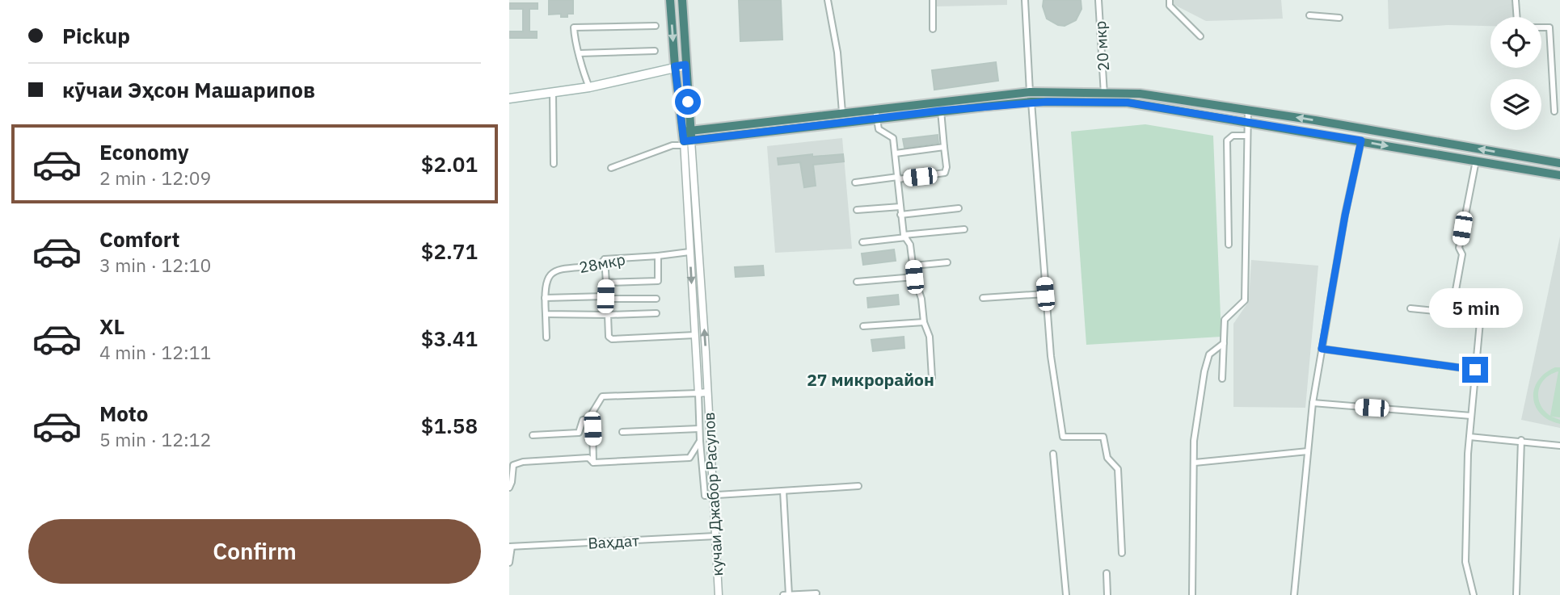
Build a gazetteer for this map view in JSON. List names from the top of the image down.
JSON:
{
  "streets": {
    "street": [
      "20 мкр",
      "28мкр",
      "кучаи Джабор Расулов",
      "Ваҳдат"
    ]
  },
  "crossings": [
    ["кучаи Джабор Расулов", "Ваҳдат"]
  ],
  "districts": ["27 микрорайон"],
  "page": {
    "banner": ["Pickup", "кӯчаи Эҳсон Машарипов"],
    "list": [
      {
        "name": "Economy",
        "note": "2 min · 12:09",
        "value": "$2.01"
      },
      {
        "name": "Comfort",
        "note": "3 min · 12:10",
        "value": "$2.71"
      },
      {
        "name": "XL",
        "note": "4 min · 12:11",
        "value": "$3.41"
      },
      {
        "name": "Moto",
        "note": "5 min · 12:12",
        "value": "$1.58"
      }
    ],
    "bubble": "5 min",
    "buttons": "Confirm"
  }
}
